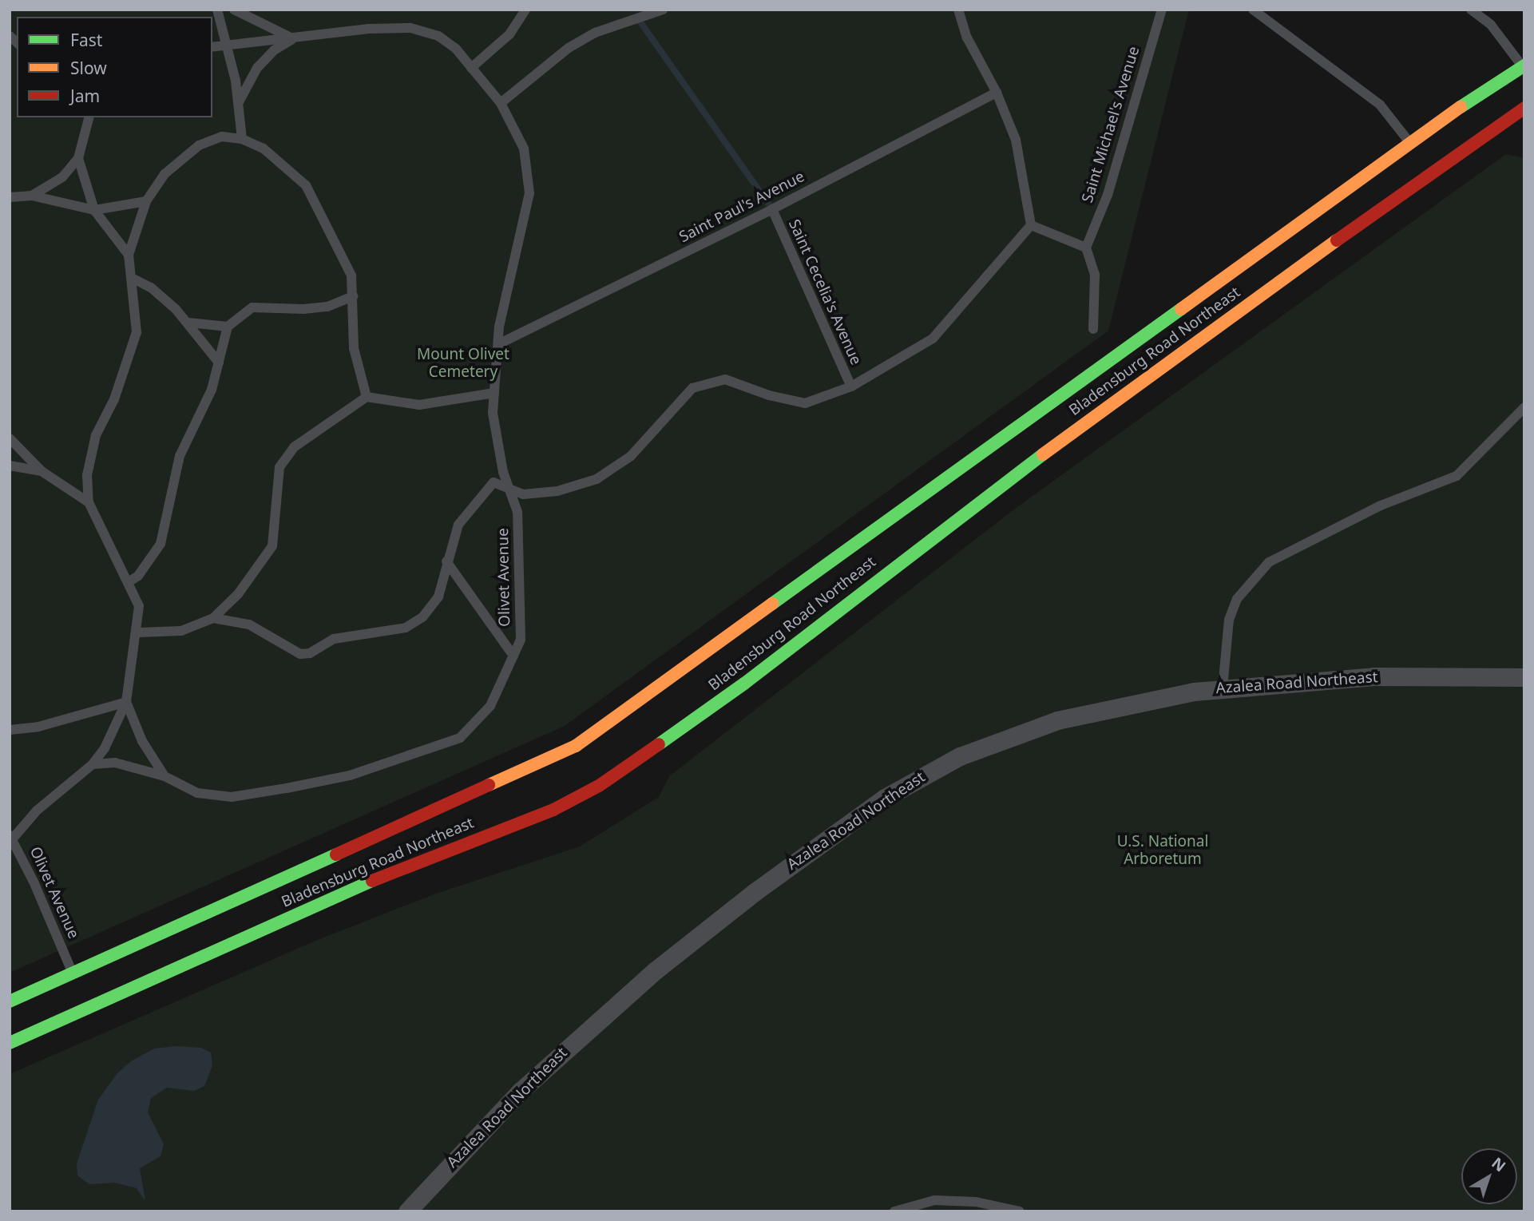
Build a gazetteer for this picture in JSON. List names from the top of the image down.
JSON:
{
  "streets": {
    "main road": ["Bladensburg Road Northeast"],
    "street": ["Azalea Road Northeast"],
    "lane": [
      "Saint Michael's Avenue",
      "Saint Paul's Avenue",
      "Saint Cecelia's Avenue",
      "Olivet Avenue"
    ]
  },
  "crossings": [
    ["Saint Paul's Avenue", "Saint Cecelia's Avenue"],
    ["Saint Paul's Avenue", "Olivet Avenue"],
    ["Bladensburg Road Northeast", "Olivet Avenue"]
  ],
  "parks": ["Mount Olivet Cemetery", "U.S. National Arboretum"],
  "legend": ["Fast", "Slow", "Jam"],
  "north": "top right"
}
